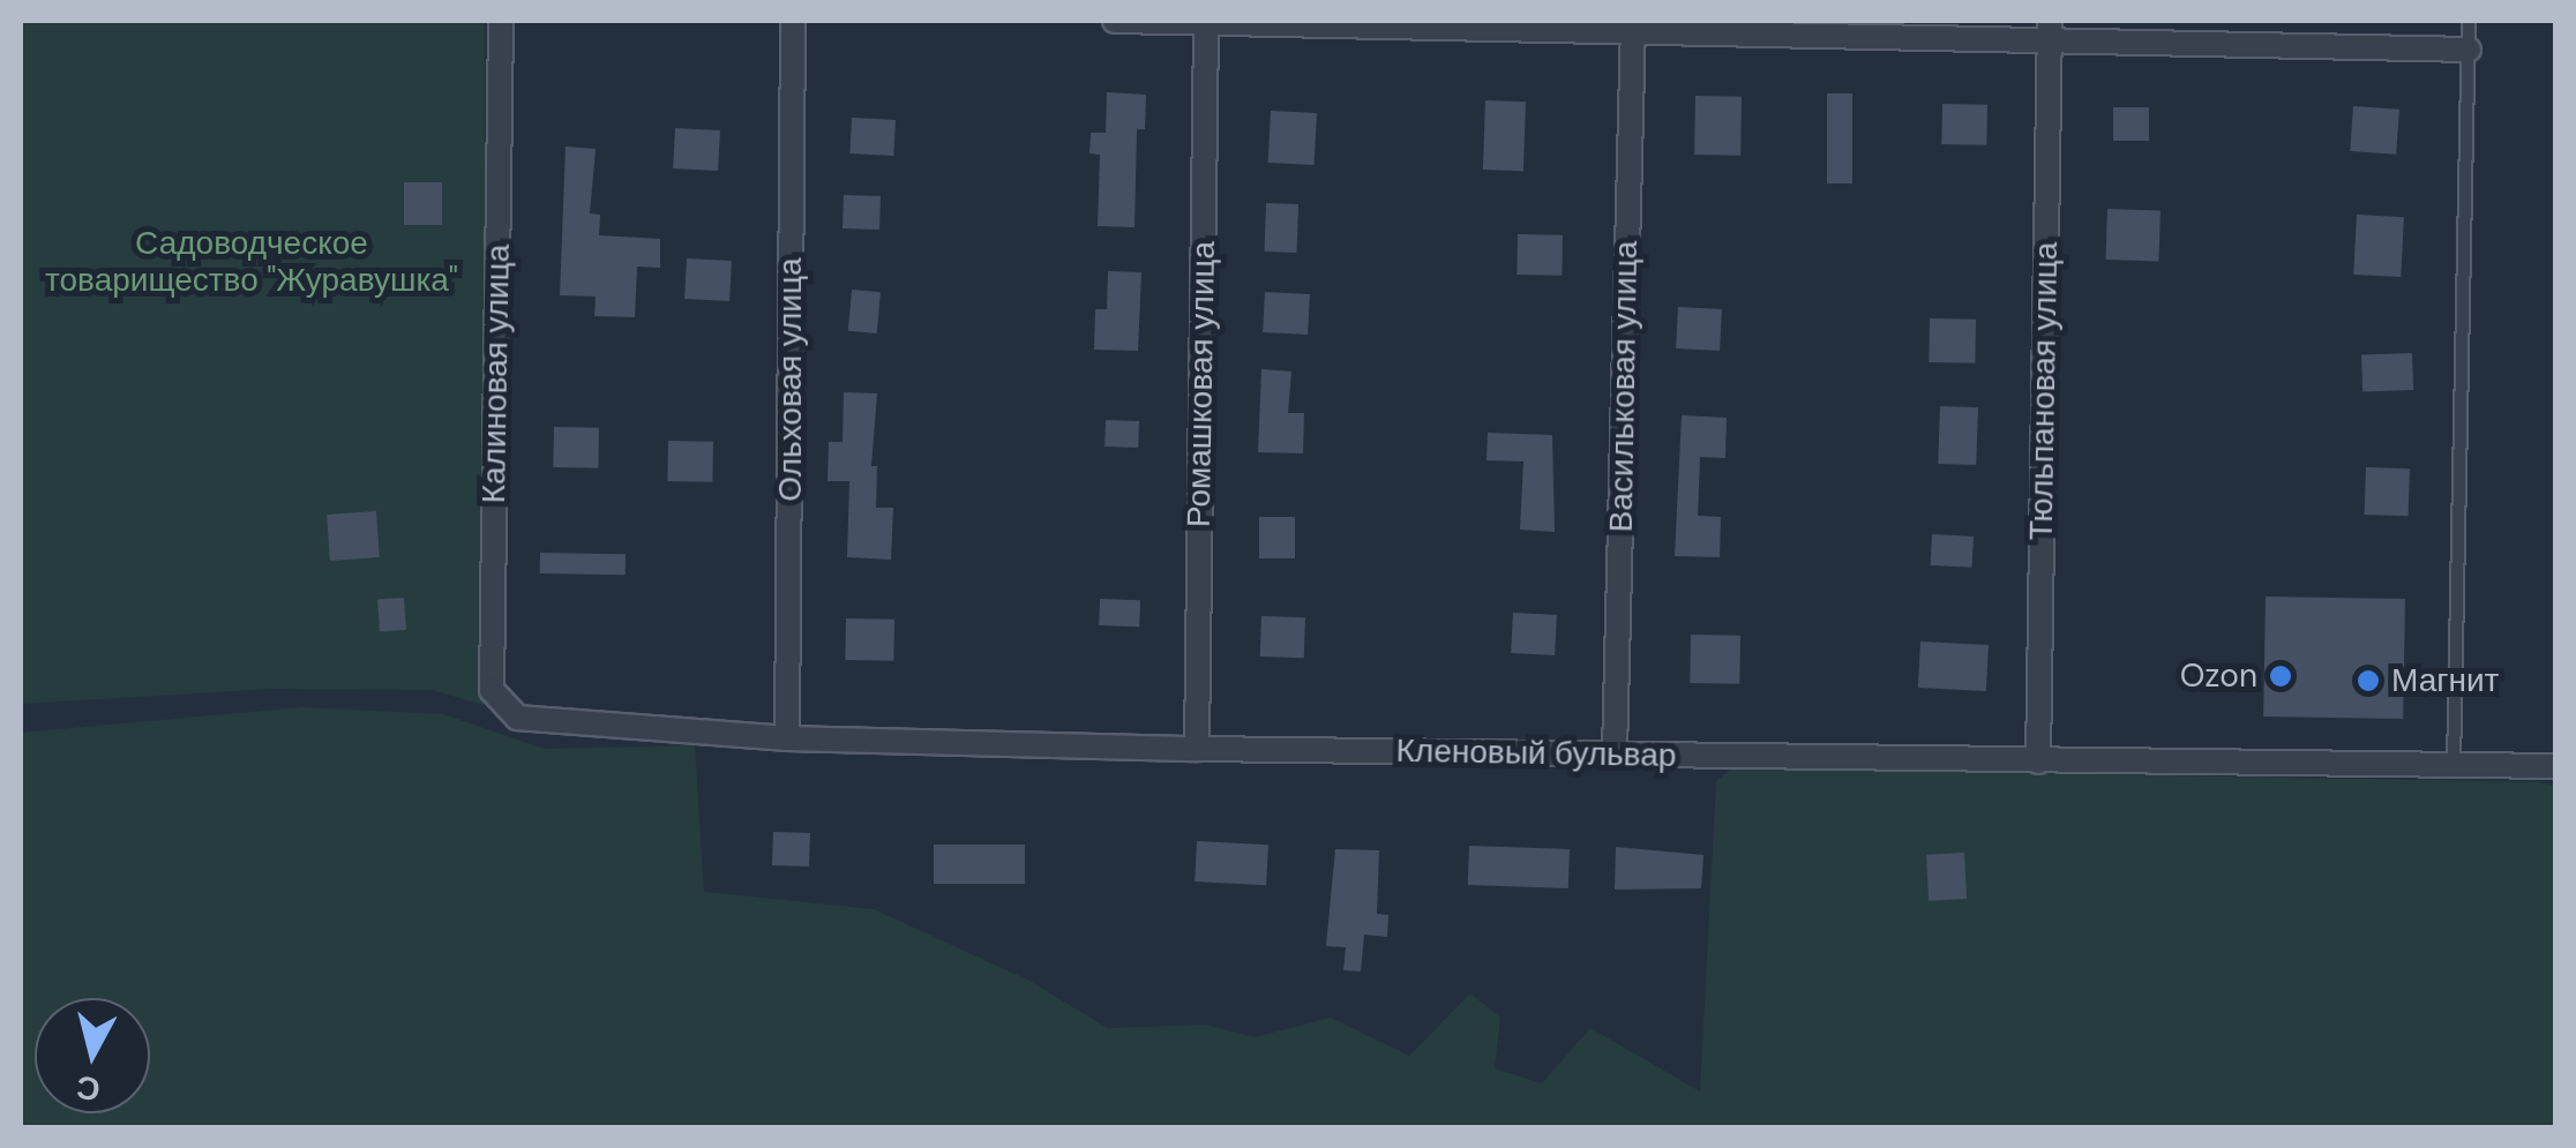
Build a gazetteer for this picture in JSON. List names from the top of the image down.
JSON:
{
  "streets": {
    "street": [
      "Калиновая улица",
      "Ольховая улица",
      "Ромашковая улица",
      "Васильковая улица",
      "Тюльпановая улица",
      "Кленовый бульвар"
    ]
  },
  "crossings": [
    ["Калиновая улица", "Кленовый бульвар"],
    ["Ольховая улица", "Кленовый бульвар"],
    ["Ромашковая улица", "Кленовый бульвар"],
    ["Васильковая улица", "Кленовый бульвар"],
    ["Тюльпановая улица", "Кленовый бульвар"]
  ],
  "parks": ["Садоводческое товарищество \"Журавушка\""],
  "places": ["Ozon", "Магнит"],
  "north": "bottom"
}
